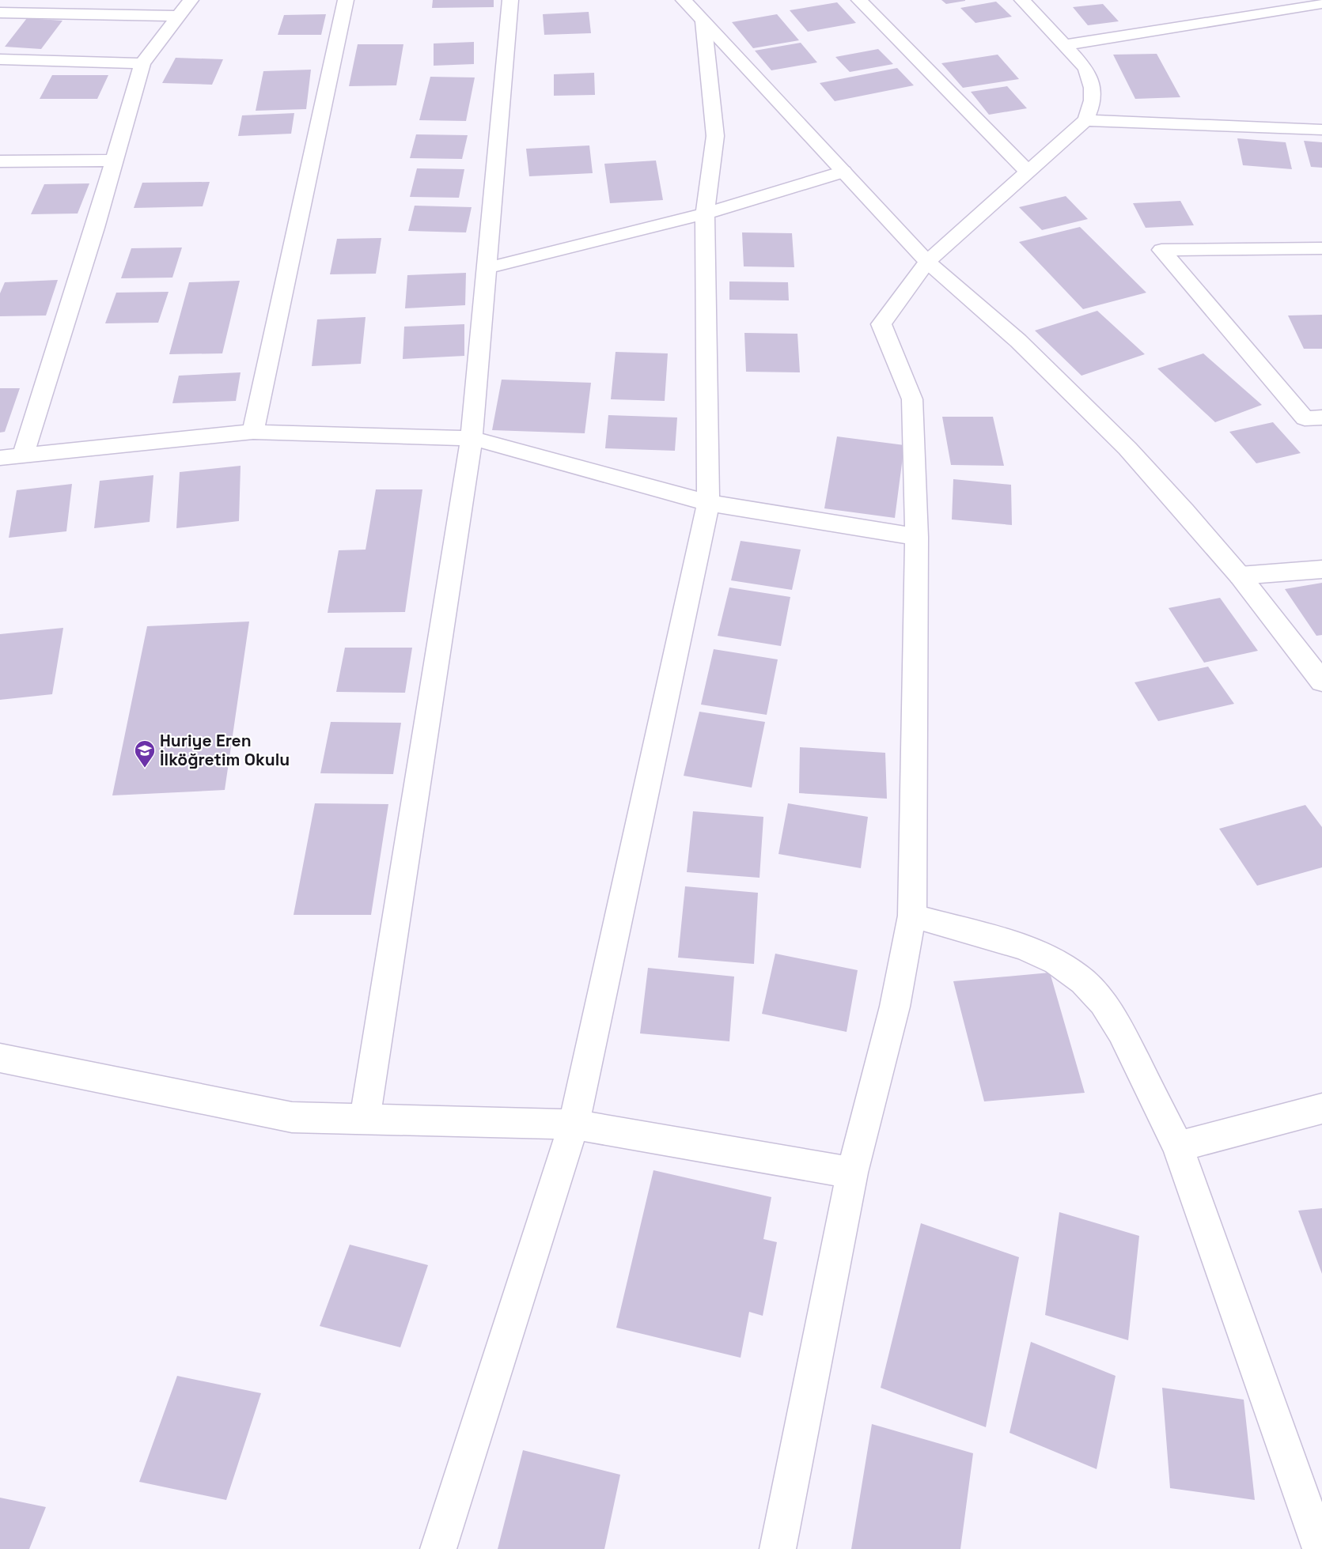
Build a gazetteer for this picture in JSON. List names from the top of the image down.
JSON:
{
  "places": {
    "school or university": ["Huriye Eren İlköğretim Okulu"]
  }
}
